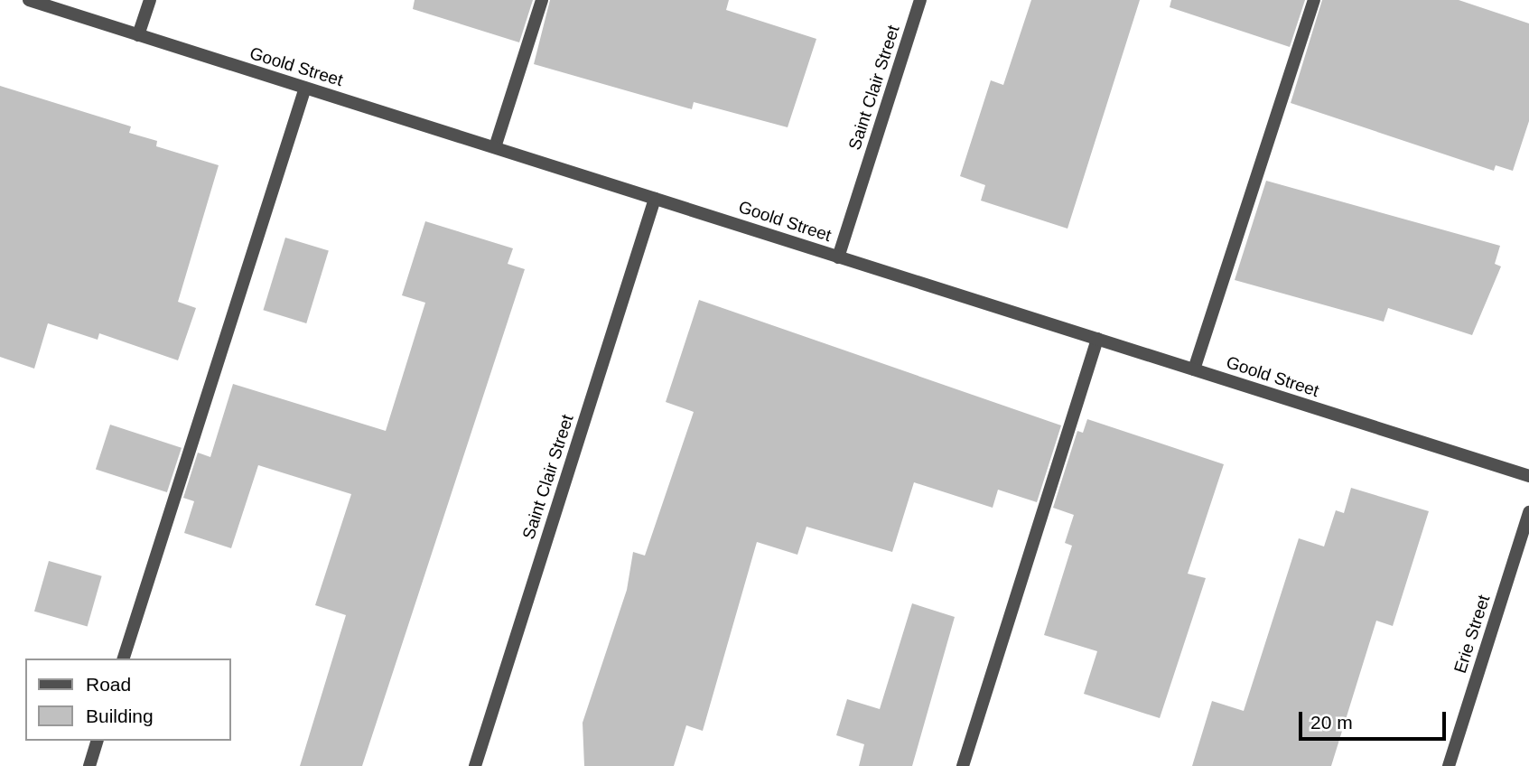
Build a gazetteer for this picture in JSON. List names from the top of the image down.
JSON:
{
  "streets": {
    "street": ["Goold Street", "Saint Clair Street", "Erie Street"]
  },
  "crossings": [
    ["Goold Street", "Saint Clair Street"]
  ],
  "legend": ["Road", "Building"],
  "scale_bar": "20 m"
}
